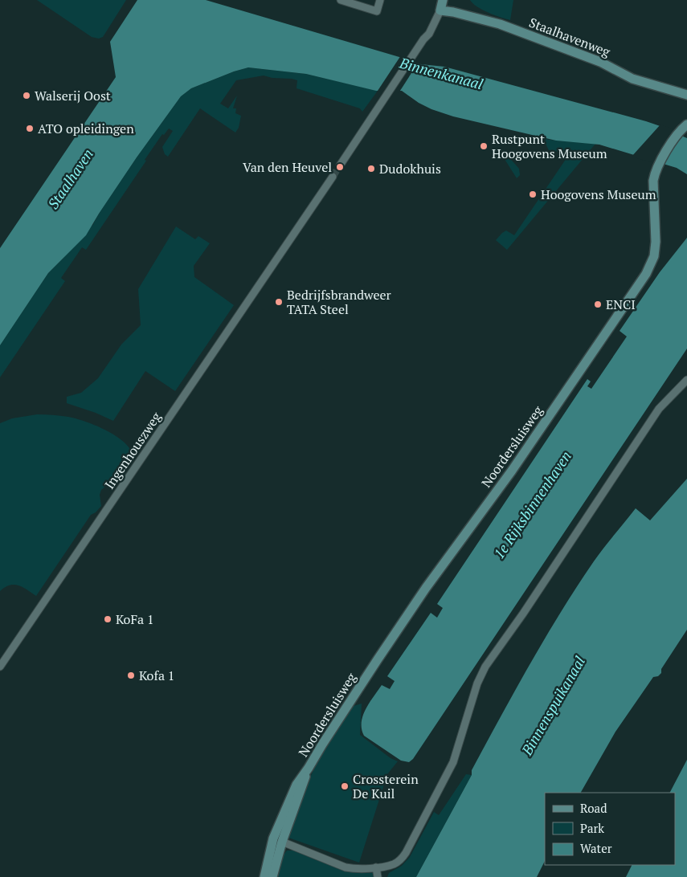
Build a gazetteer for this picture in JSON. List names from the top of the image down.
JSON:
{
  "streets": {
    "street": ["Staalhavenweg", "Noordersluisweg", "Ingenhouszweg"]
  },
  "water": [
    "Binnenkanaal",
    "Staalhaven",
    "1e Rijksbinnenhaven",
    "Binnenspuikanaal"
  ],
  "places": [
    "Walserij Oost",
    "ATO opleidingen",
    "Rustpunt Hoogovens Museum",
    "Van den Heuvel",
    "Dudokhuis",
    "Hoogovens Museum",
    "Bedrijfsbrandweer TATA Steel",
    "ENCI",
    "KoFa 1",
    "Kofa 1",
    "Crossterein De Kuil"
  ],
  "legend": ["Road", "Park", "Water"]
}
